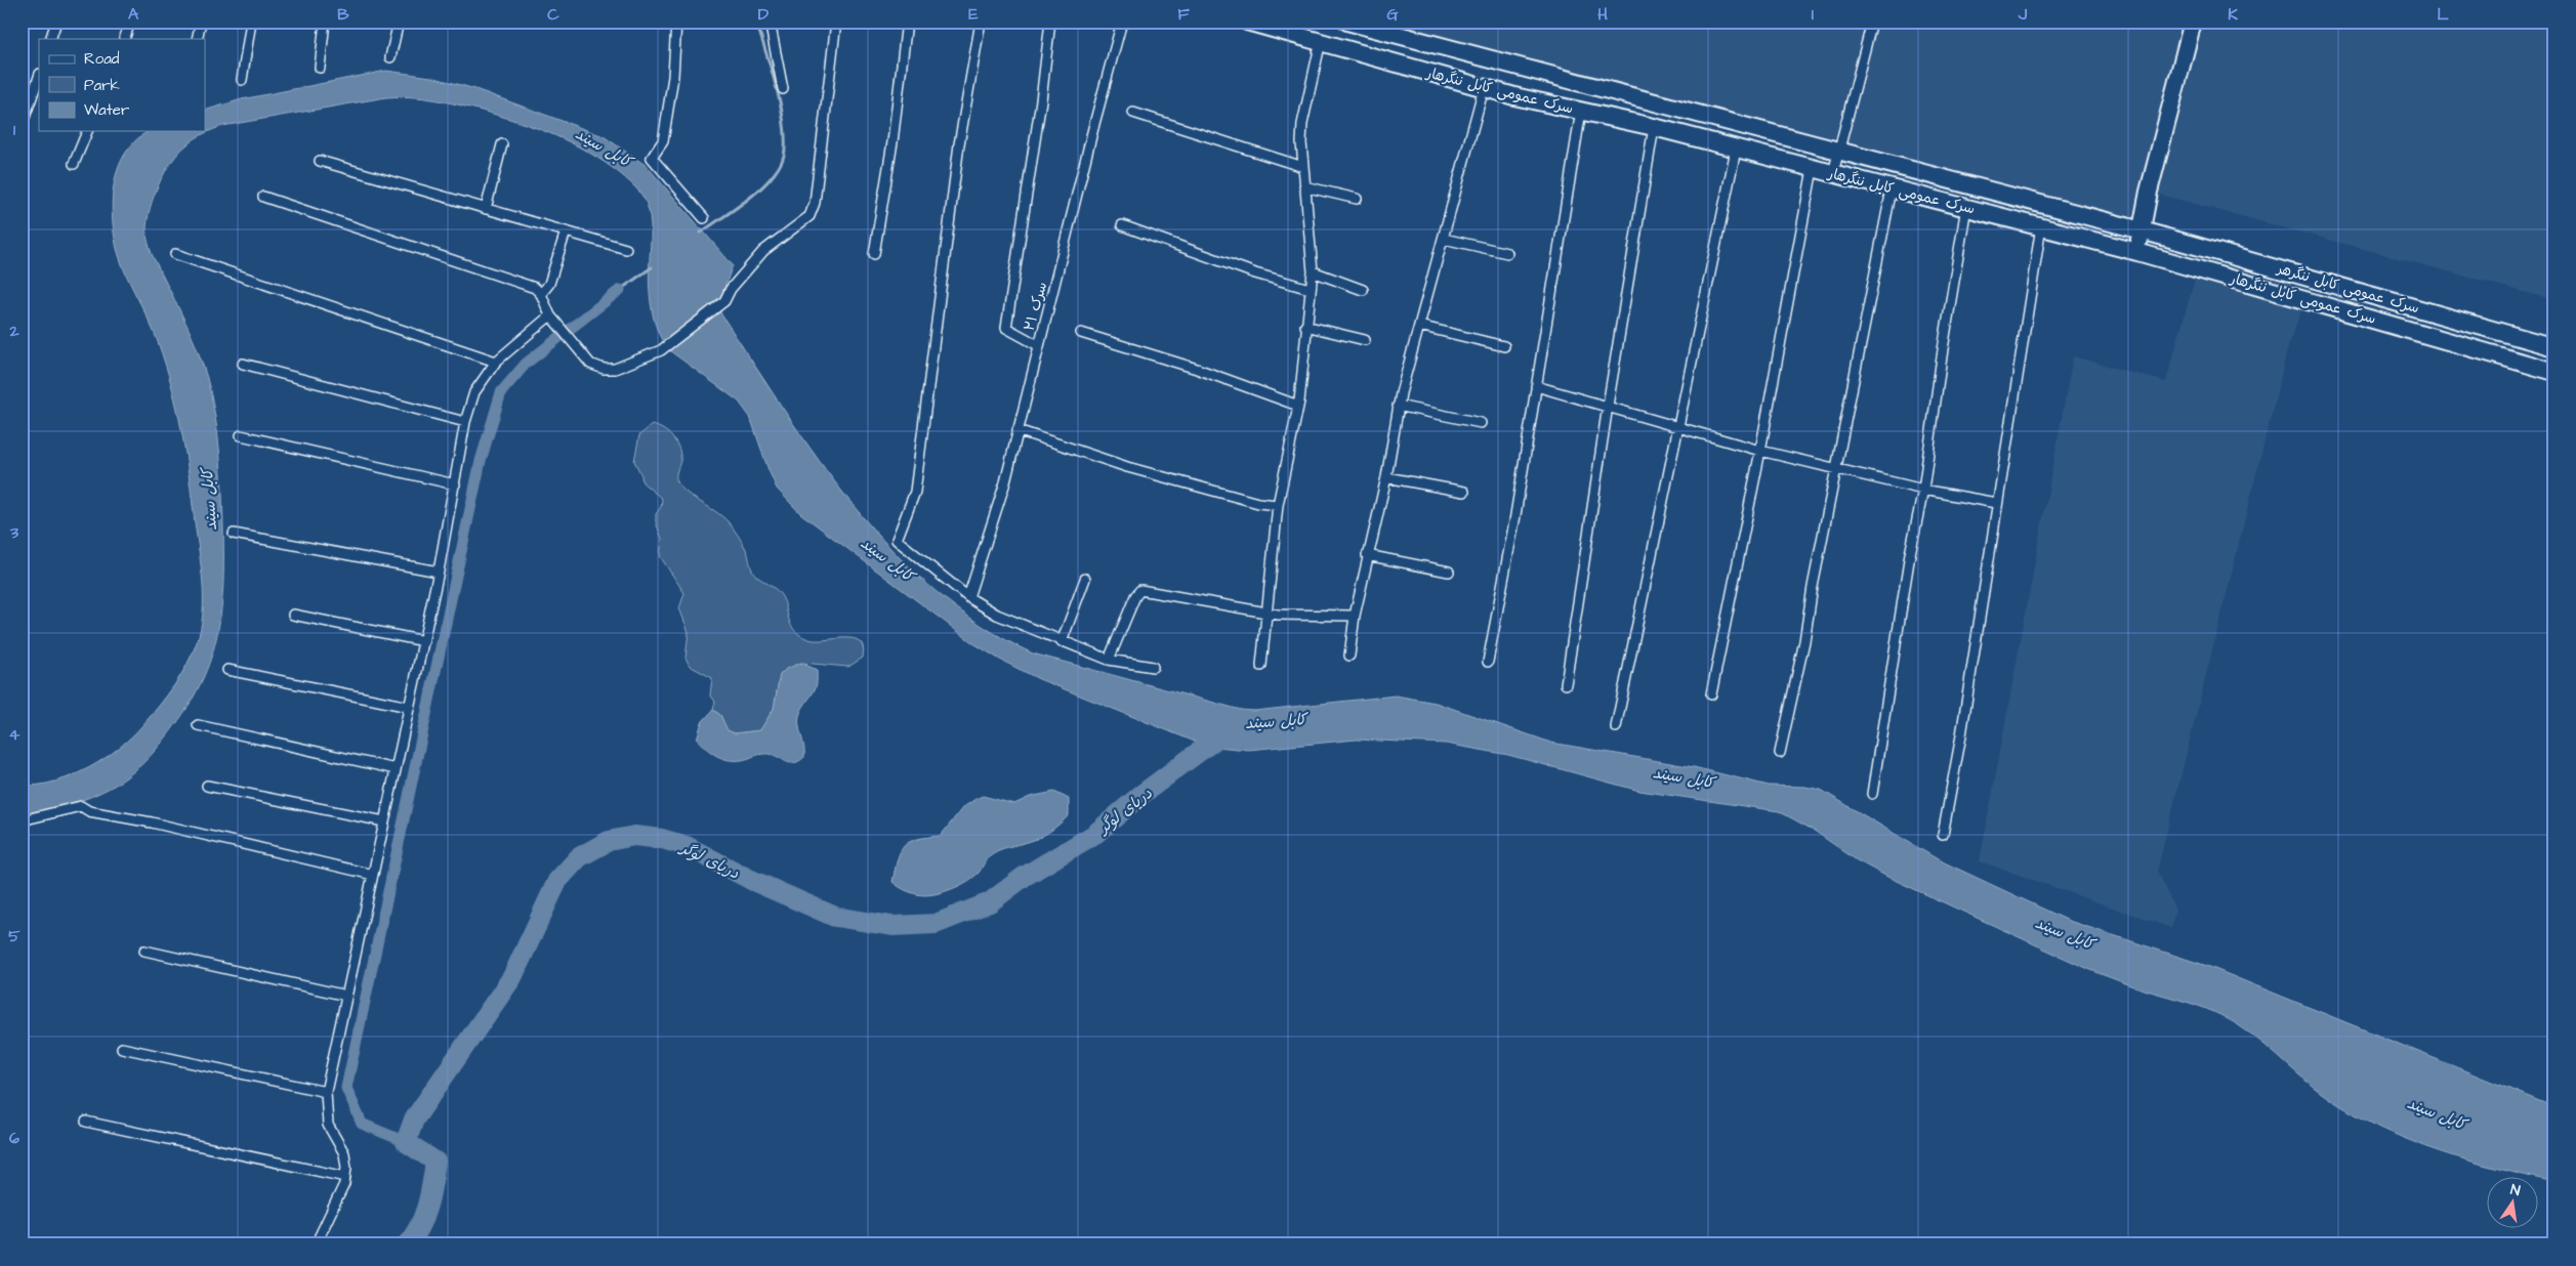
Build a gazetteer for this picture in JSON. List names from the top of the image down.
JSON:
{
  "streets": {
    "highway": ["سرک عمومی کابل ننگرهار", "سرک عمومی کابل ننگرهر"],
    "street": ["سرک ۲۱"]
  },
  "crossings": [
    ["سرک عمومی کابل ننگرهار", "سرک عمومی کابل ننگرهر"]
  ],
  "water": ["کابل سيند", "دریای لوگر"],
  "legend": ["Road", "Park", "Water"],
  "north": "top",
  "grid": {
    "columns": [
      "A",
      "B",
      "C",
      "D",
      "E",
      "F",
      "G",
      "H",
      "I",
      "J",
      "K",
      "L"
    ],
    "rows": [
      "1",
      "2",
      "3",
      "4",
      "5",
      "6"
    ]
  }
}
